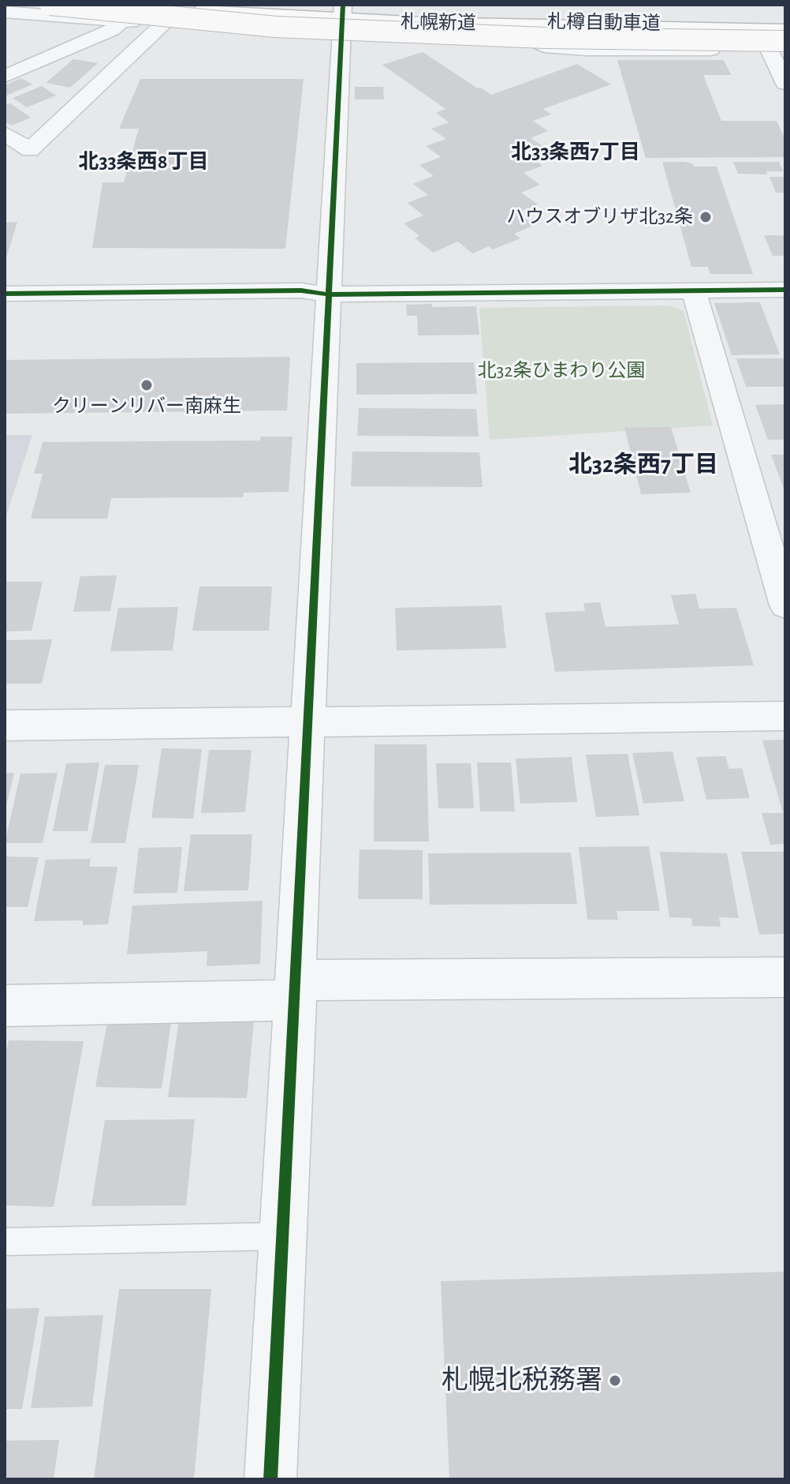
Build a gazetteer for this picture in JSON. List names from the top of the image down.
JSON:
{
  "streets": {
    "highway": ["札幌新道", "札樽自動車道"]
  },
  "crossings": [
    ["札幌新道", "札樽自動車道"]
  ],
  "districts": ["北33条西7丁目", "北33条西8丁目", "北32条西7丁目"],
  "parks": ["北32条ひまわり公園"],
  "places": ["ハウスオブリザ北32条", "クリーンリバー南麻生", "札幌北税務署"]
}
